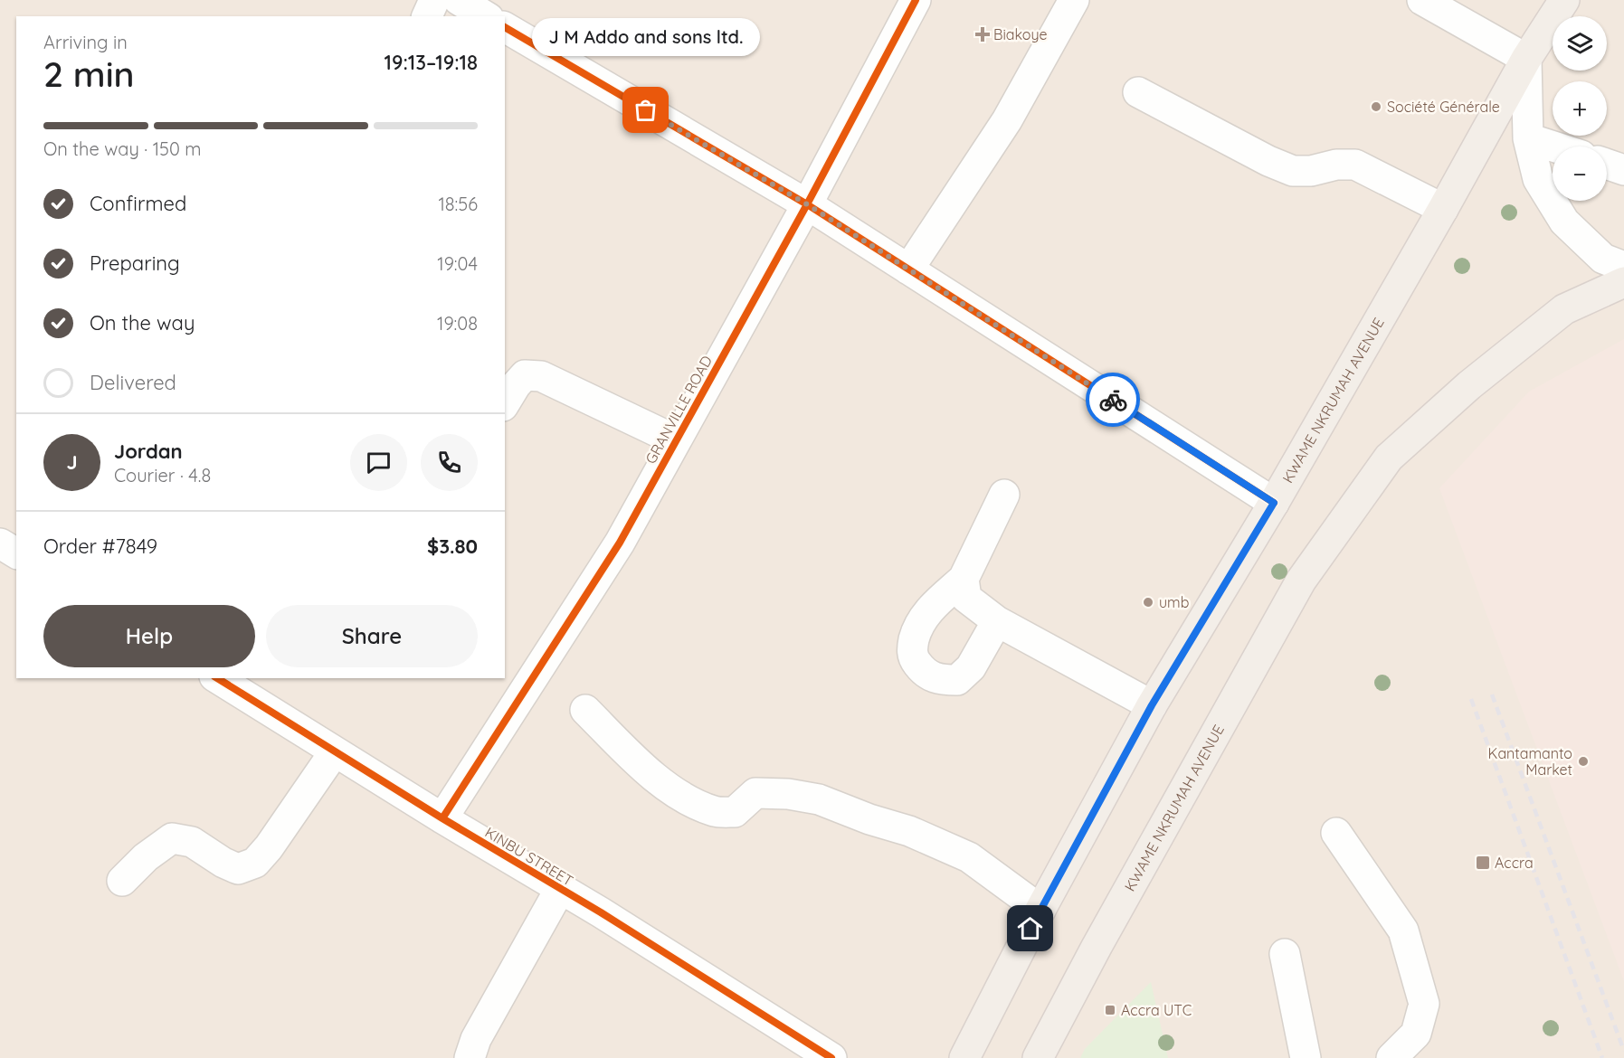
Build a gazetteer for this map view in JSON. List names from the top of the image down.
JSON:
{
  "streets": {
    "main road": ["KWAME NKRUMAH AVENUE"],
    "street": ["GRANVILLE ROAD", "KINBU STREET"]
  },
  "crossings": [
    ["GRANVILLE ROAD", "KINBU STREET"]
  ],
  "places": {
    "health": ["Biakoye"],
    "other": [
      "Société Générale",
      "J M Addo and sons ltd.",
      "umb",
      "Kantamanto Market"
    ],
    "transit": ["Accra", "Accra UTC"]
  },
  "page": {
    "map_buttons": ["+", "−"],
    "heading": ["2 min", "Arriving in", "19:13–19:18"],
    "panel": [
      "Jordan",
      "Courier · 4.8",
      "Order #7849",
      "$3.80"
    ],
    "bubble": "J M Addo and sons ltd.",
    "bar": "On the way · 150 m",
    "list": [
      ["Confirmed", "18:56"],
      ["Preparing", "19:04"],
      ["On the way", "19:08"],
      "Delivered"
    ],
    "round": "J",
    "buttons": ["Help", "Share"]
  }
}
